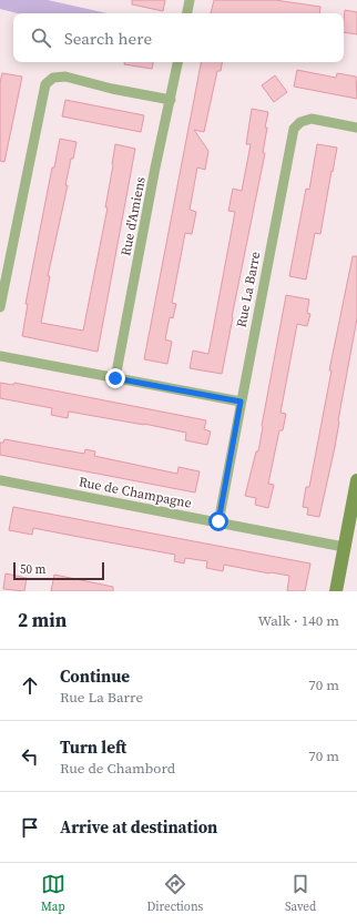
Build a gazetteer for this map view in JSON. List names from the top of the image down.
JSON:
{
  "streets": {
    "street": ["Rue d'Amiens", "Rue La Barre", "Rue de Champagne"]
  },
  "crossings": [
    ["Rue La Barre", "Rue de Champagne"]
  ],
  "scale_bar": "50 m",
  "page": {
    "search": "Search here",
    "scale": "50 m",
    "heading": ["2 min", "Walk · 140 m"],
    "list": [
      ["Continue", "Rue La Barre", "70 m"],
      ["Turn left", "Rue de Chambord", "70 m"],
      "Arrive at destination"
    ],
    "nav": ["Map", "Directions", "Saved"]
  }
}
